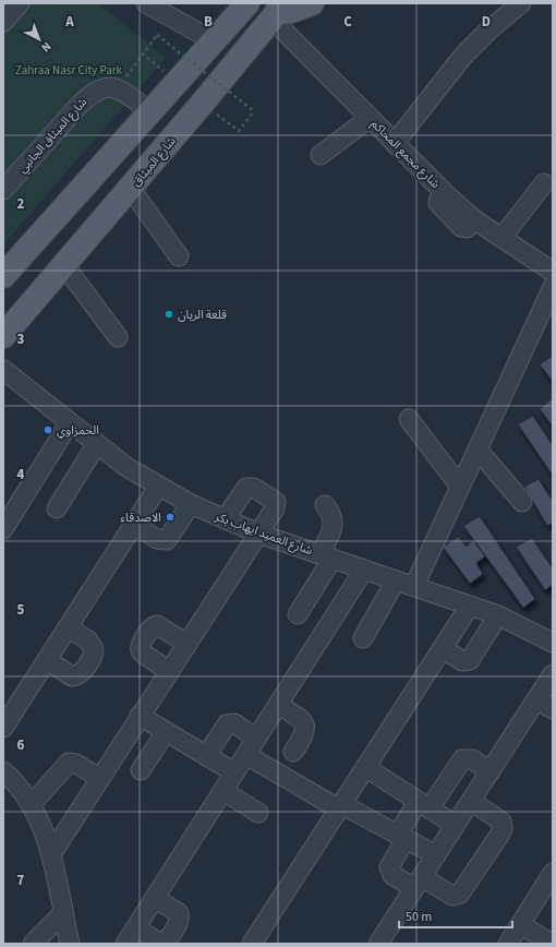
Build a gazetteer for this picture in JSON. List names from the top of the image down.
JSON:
{
  "streets": {
    "main road": ["شارع الميثاق"],
    "street": ["شارع الميثاق الجانبي", "شارع مجمع المحاكم", "شارع العميد ايهاب بكر"]
  },
  "crossings": [
    ["شارع مجمع المحاكم", "شارع الميثاق"]
  ],
  "parks": ["Zahraa Nasr City Park"],
  "places": ["قلعة الريان", "الحمزاوي", "الاصدقاء"],
  "scale_bar": "50 m",
  "north": "bottom right",
  "grid": {
    "columns": [
      "A",
      "B",
      "C",
      "D"
    ],
    "rows": [
      "2",
      "3",
      "4",
      "5",
      "6",
      "7"
    ]
  }
}
